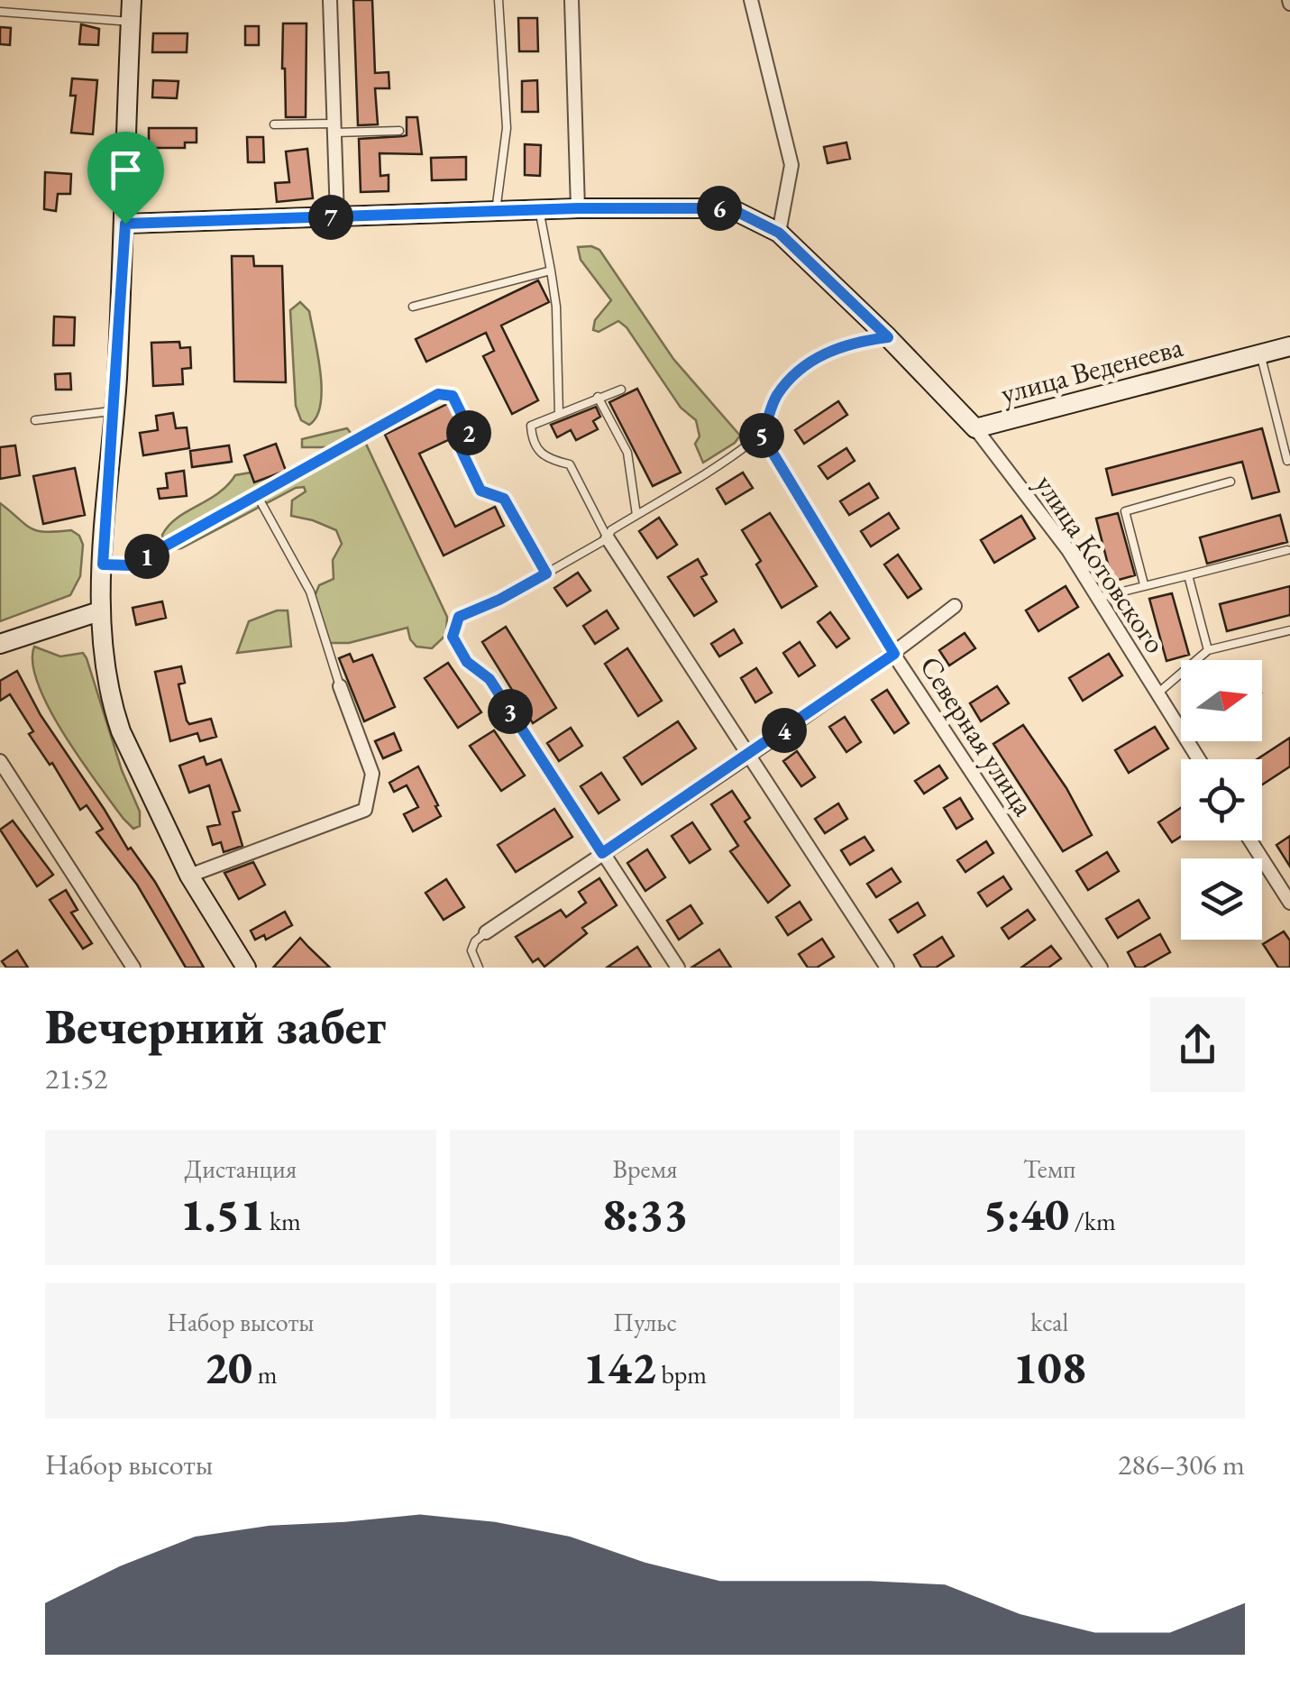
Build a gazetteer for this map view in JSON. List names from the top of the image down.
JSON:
{
  "streets": {
    "main road": ["улица Веденеева"],
    "street": ["улица Котовского", "Северная улица"]
  },
  "crossings": [
    ["улица Веденеева", "улица Котовского"]
  ],
  "north": "right",
  "page": {
    "pins": [
      "6",
      "7",
      "2",
      "5",
      "1",
      "3",
      "4"
    ],
    "heading": ["Вечерний забег", "21:52"],
    "stats": [
      ["Дистанция", "1.51 km"],
      ["Время", "8:33"],
      ["Темп", "5:40 /km"],
      ["Набор высоты", "20 m"],
      ["Пульс", "142 bpm"],
      ["kcal", "108"]
    ],
    "chart": ["Набор высоты", "286–306 m"]
  }
}
